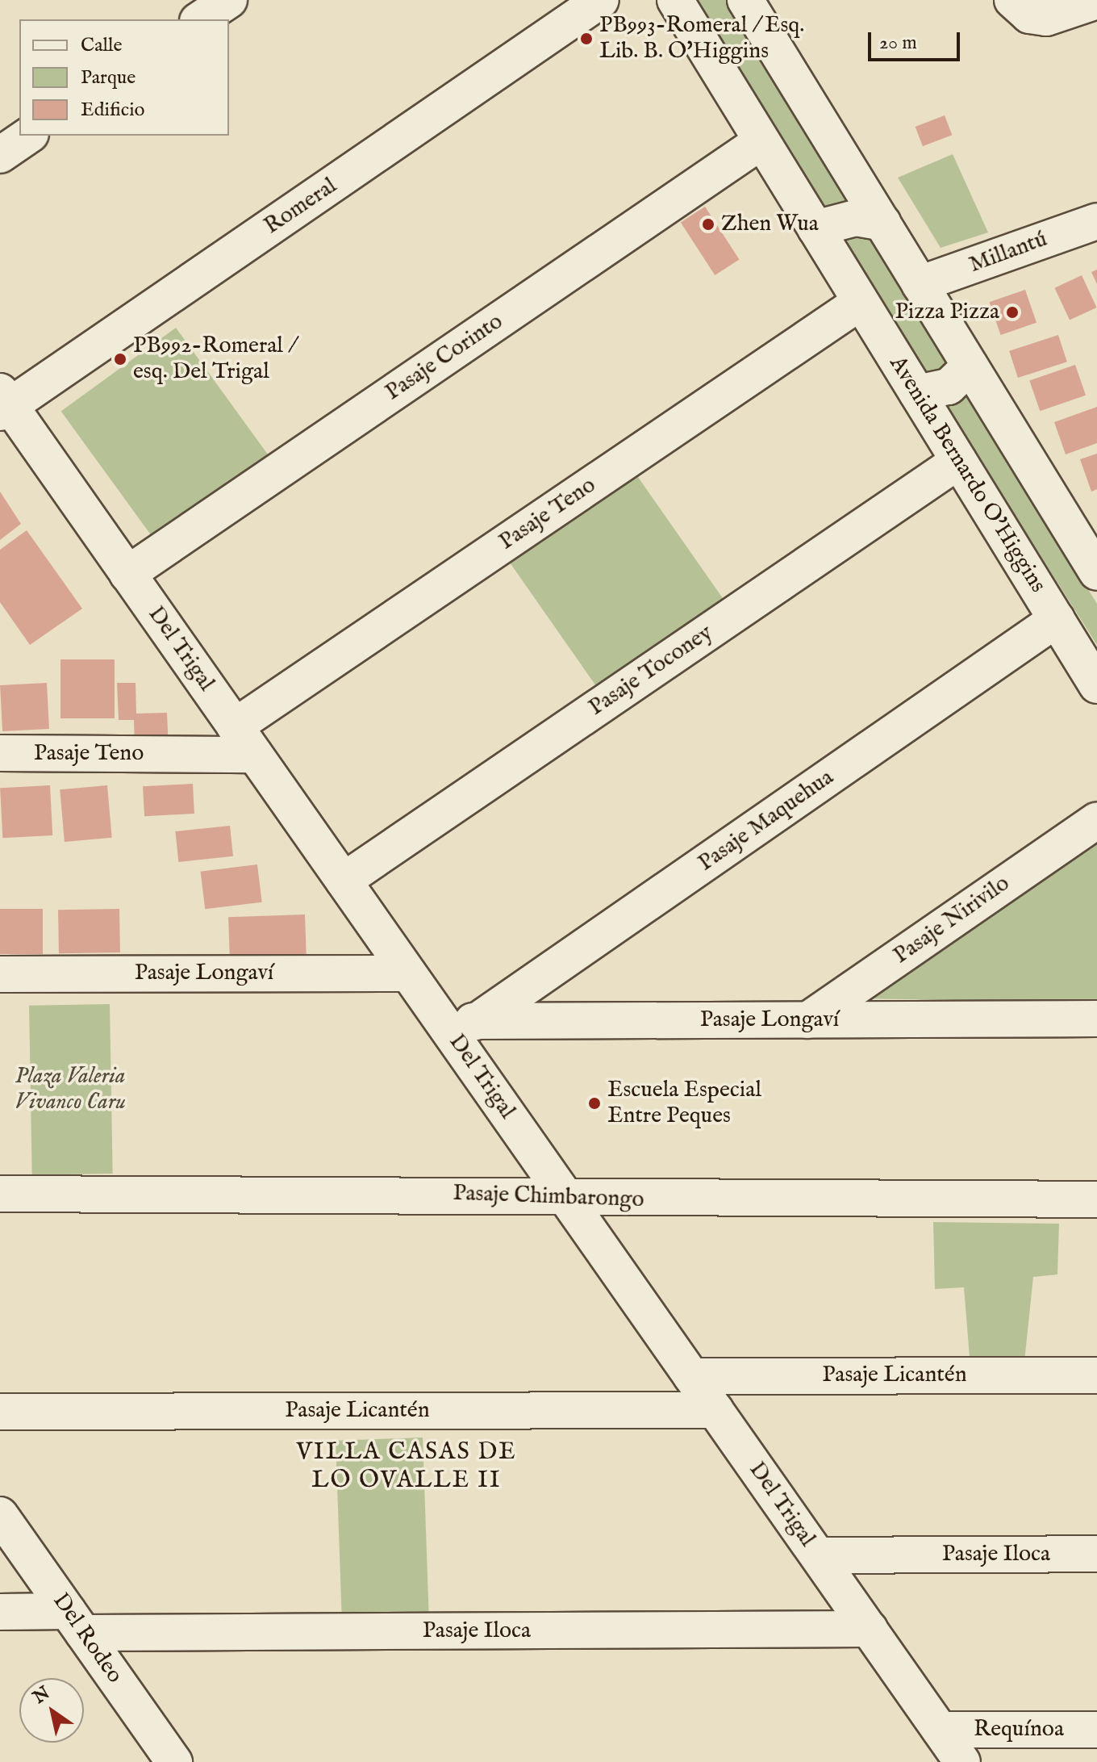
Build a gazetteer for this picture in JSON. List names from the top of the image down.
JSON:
{
  "streets": {
    "street": [
      "Romeral",
      "Millantú",
      "Pasaje Corinto",
      "Avenida Bernardo O'Higgins",
      "Pasaje Teno",
      "Del Trigal",
      "Pasaje Toconey",
      "Pasaje Maquehua",
      "Pasaje Nirivilo",
      "Pasaje Longaví",
      "Pasaje Chimbarongo",
      "Pasaje Licantén",
      "Pasaje Iloca",
      "Del Rodeo",
      "Requínoa"
    ]
  },
  "crossings": [
    ["Romeral", "Del Trigal"],
    ["Pasaje Corinto", "Avenida Bernardo O'Higgins"],
    ["Pasaje Corinto", "Del Trigal"],
    ["Avenida Bernardo O'Higgins", "Pasaje Teno"],
    ["Avenida Bernardo O'Higgins", "Pasaje Toconey"],
    ["Avenida Bernardo O'Higgins", "Pasaje Maquehua"],
    ["Pasaje Teno", "Del Trigal"],
    ["Del Trigal", "Pasaje Toconey"],
    ["Del Trigal", "Pasaje Maquehua"],
    ["Del Trigal", "Pasaje Longaví"],
    ["Del Trigal", "Pasaje Chimbarongo"],
    ["Del Trigal", "Pasaje Licantén"],
    ["Del Trigal", "Pasaje Iloca"],
    ["Del Trigal", "Requínoa"],
    ["Pasaje Maquehua", "Pasaje Longaví"],
    ["Pasaje Nirivilo", "Pasaje Longaví"],
    ["Pasaje Iloca", "Del Rodeo"]
  ],
  "districts": ["VILLA CASAS DE LO OVALLE II"],
  "parks": ["Plaza Valeria Vivanco Caru"],
  "places": [
    "PB993-Romeral / Esq. Lib. B. O'Higgins",
    "Zhen Wua",
    "Pizza Pizza",
    "PB992-Romeral / esq. Del Trigal",
    "Escuela Especial Entre Peques"
  ],
  "legend": ["Calle", "Parque", "Edificio"],
  "scale_bar": "20 m",
  "north": "top left"
}
